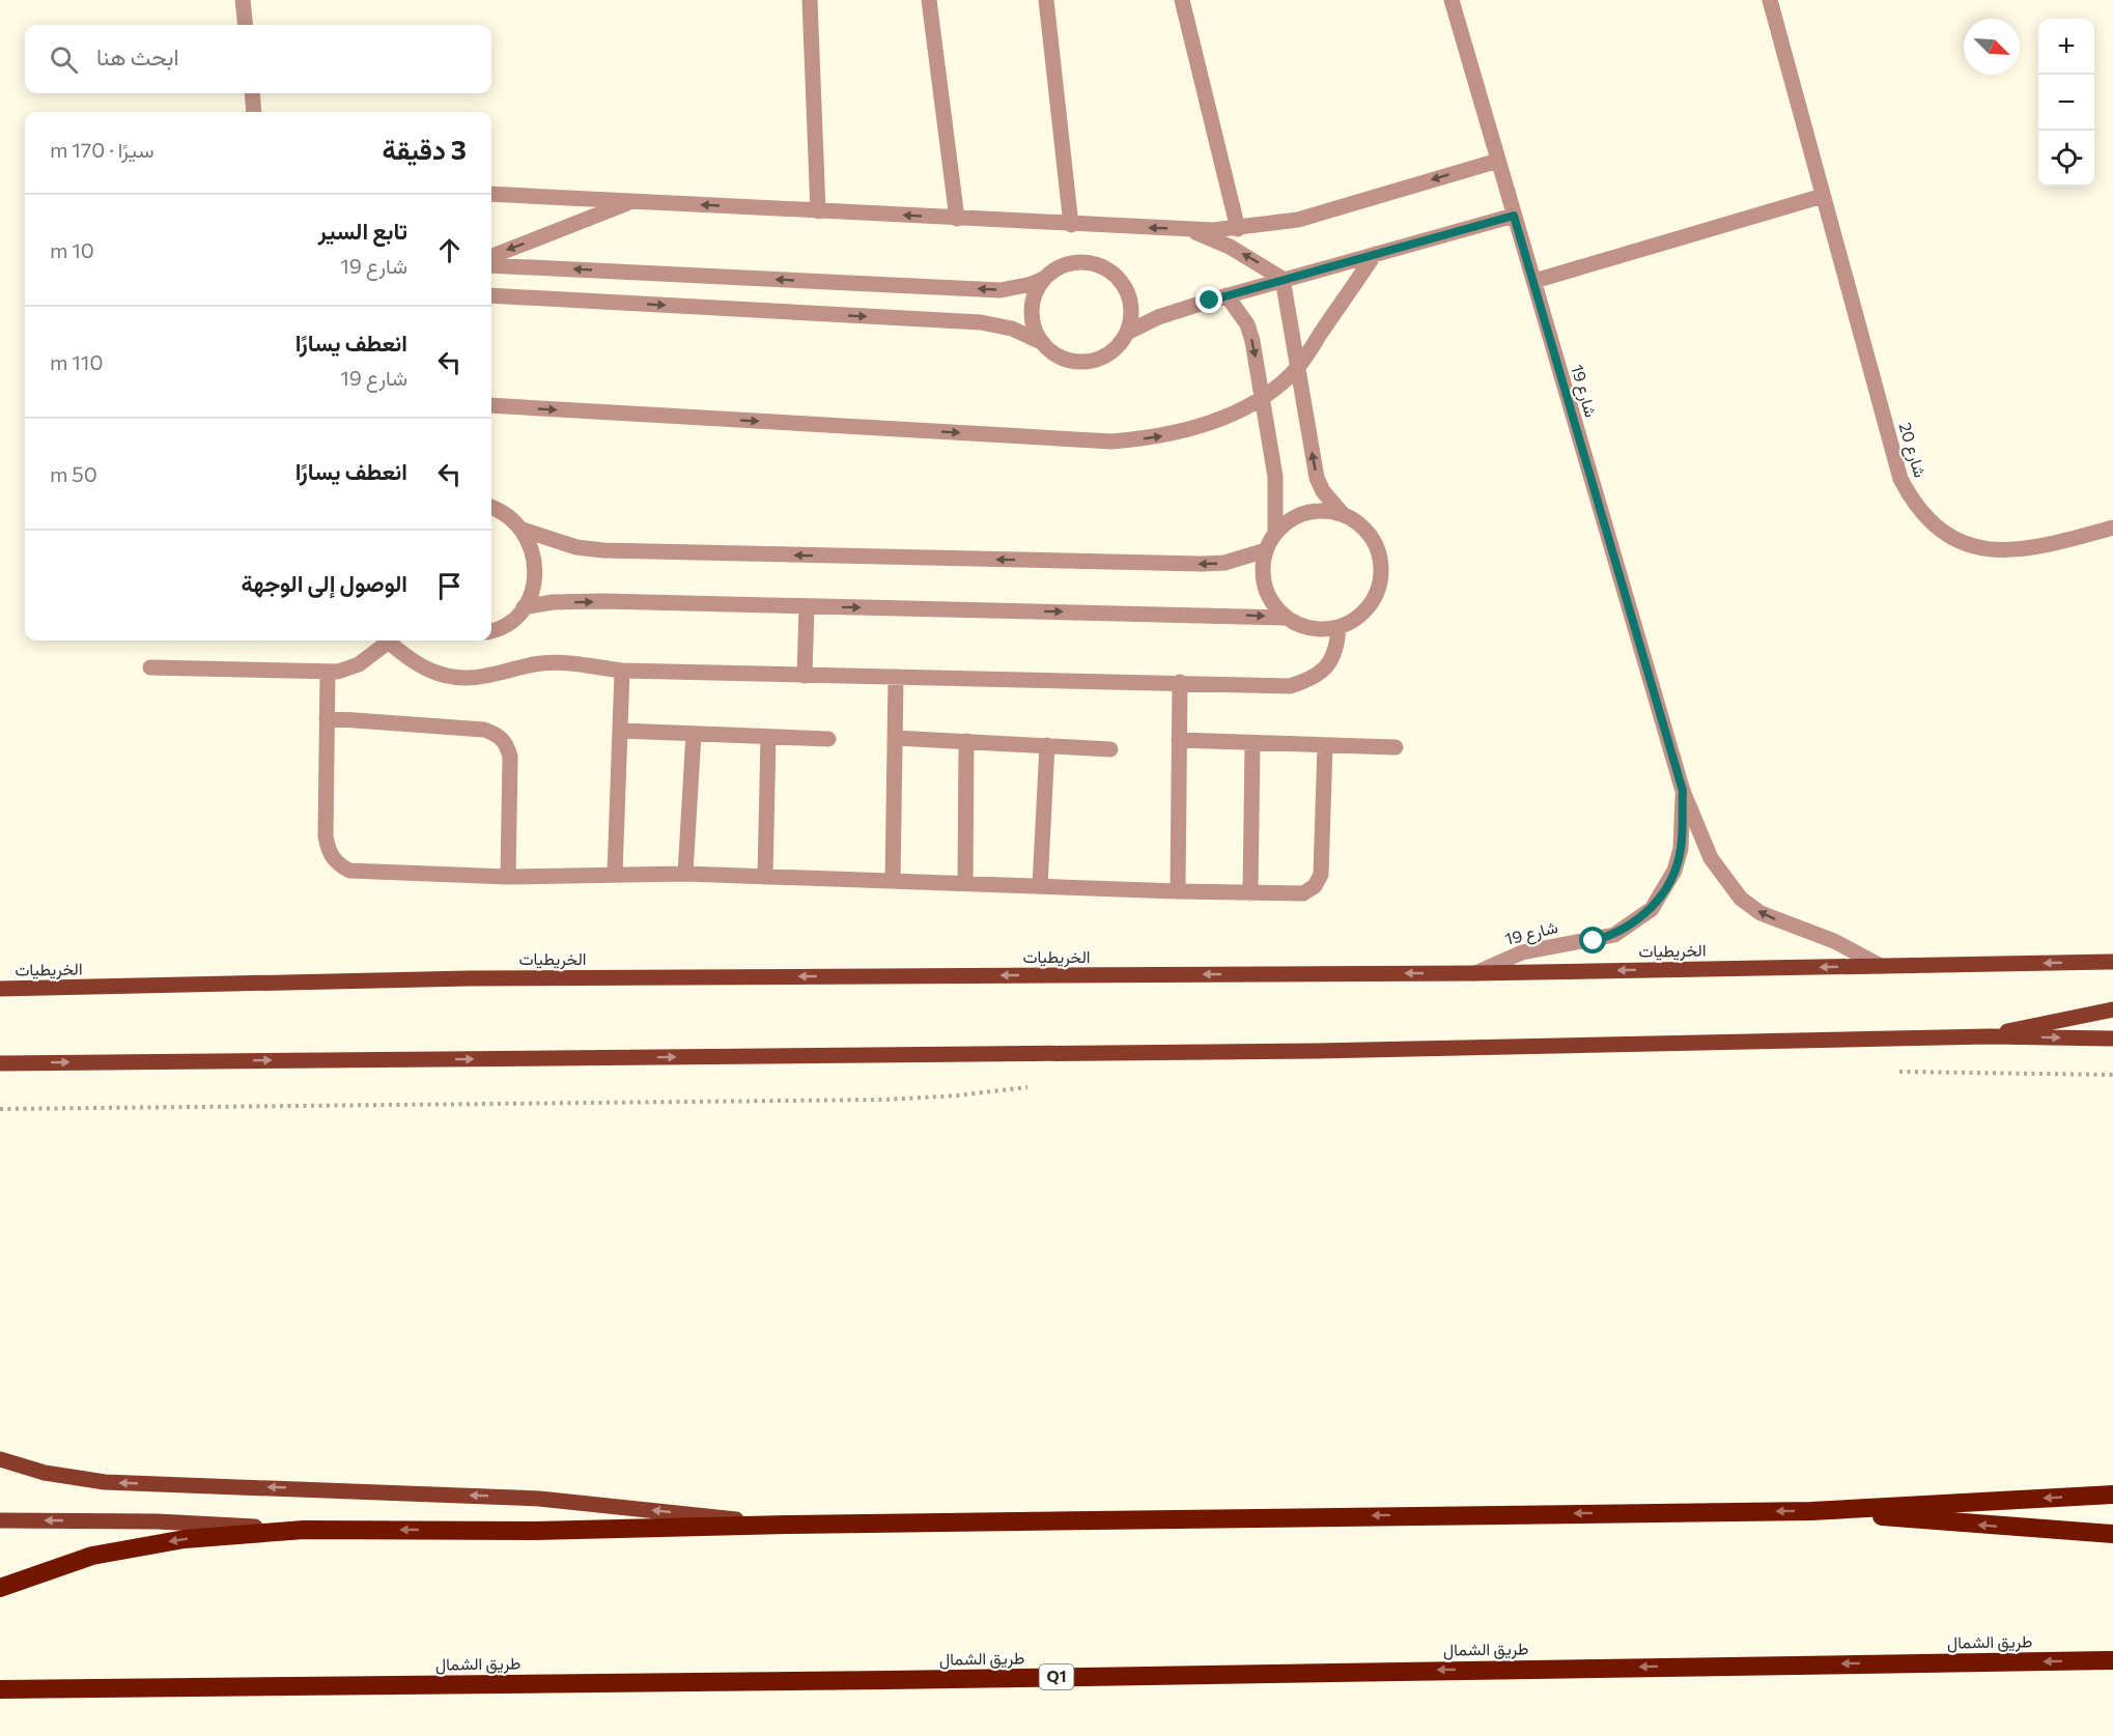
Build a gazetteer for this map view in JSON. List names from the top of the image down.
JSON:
{
  "streets": {
    "highway": ["طريق الشمال", "Q1"],
    "main road": ["الخريطيات"],
    "street": ["شارع 19", "شارع 20"]
  },
  "crossings": [
    ["شارع 19", "الخريطيات"]
  ],
  "north": "bottom right",
  "page": {
    "map_buttons": ["+", "−"],
    "search": "ابحث هنا",
    "heading": ["3 دقيقة", "سيرًا · 170 m"],
    "list": [
      ["تابع السير", "شارع 19", "10 m"],
      ["انعطف يسارًا", "شارع 19", "110 m"],
      ["انعطف يسارًا", "50 m"],
      "الوصول إلى الوجهة"
    ]
  }
}
